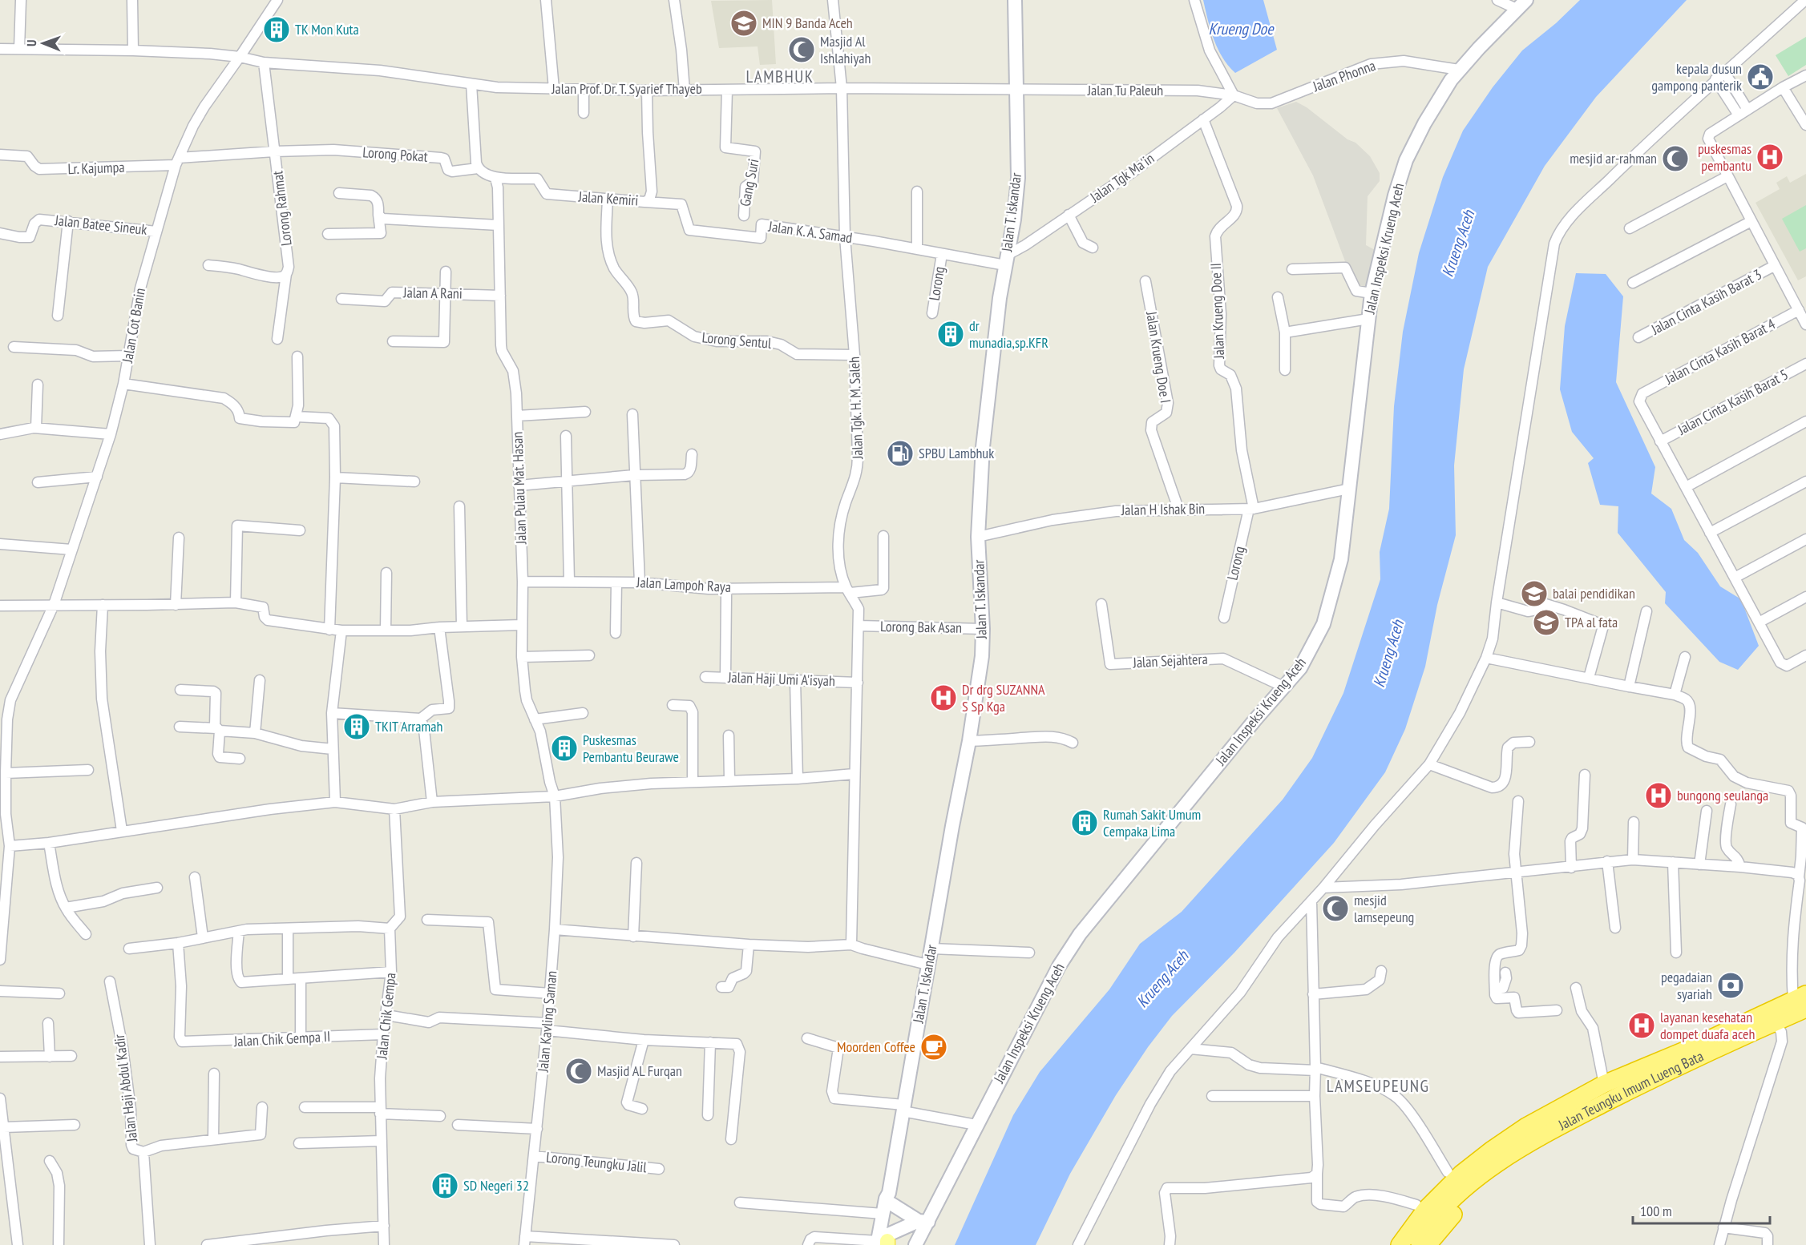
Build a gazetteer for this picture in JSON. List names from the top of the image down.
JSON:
{
  "streets": {
    "highway": ["Jalan Teungku Imum Lueng Bata"],
    "street": [
      "Jalan Phonna",
      "Jalan Prof. Dr. T. Syarief Thayeb",
      "Jalan Tu Paleuh",
      "Lorong Pokat",
      "Lr. Kajumpa",
      "Jalan Tgk Ma'in",
      "Gang Suri",
      "Jalan Kemiri",
      "Lorong Rahmat",
      "Jalan T. Iskandar",
      "Jalan Batee Sineuk",
      "Jalan K. A. Samad",
      "Jalan Inspeksi Krueng Aceh",
      "Lorong",
      "Jalan A Rani",
      "Jalan Cinta Kasih Barat 3",
      "Jalan Krueng Doe II",
      "Jalan Cot Banin",
      "Lorong Sentul",
      "Jalan Cinta Kasih Barat 4",
      "Jalan Krueng Doe I",
      "Jalan Cinta Kasih Barat 5",
      "Jalan Tgk. H. M. Saleh",
      "Jalan Pulau Mat. Hasan",
      "Jalan H Ishak Bin",
      "Jalan Lampoh Raya",
      "Lorong Bak Asan",
      "Jalan Sejahtera",
      "Jalan Haji Umi A'isyah",
      "Jalan Chik Gempa",
      "Jalan Kavling Saman",
      "Jalan Chik Gempa II",
      "Jalan Haji Abdul Kadir",
      "Lorong Teungku Jalil"
    ]
  },
  "crossings": [
    ["Jalan Phonna", "Jalan Tu Paleuh"],
    ["Jalan Phonna", "Jalan Tgk Ma'in"],
    ["Jalan Phonna", "Jalan Inspeksi Krueng Aceh"],
    ["Jalan Prof. Dr. T. Syarief Thayeb", "Jalan Tu Paleuh"],
    ["Jalan Prof. Dr. T. Syarief Thayeb", "Gang Suri"],
    ["Jalan Prof. Dr. T. Syarief Thayeb", "Jalan Kemiri"],
    ["Jalan Prof. Dr. T. Syarief Thayeb", "Lorong Rahmat"],
    ["Jalan Prof. Dr. T. Syarief Thayeb", "Jalan T. Iskandar"],
    ["Jalan Prof. Dr. T. Syarief Thayeb", "Jalan Cot Banin"],
    ["Jalan Prof. Dr. T. Syarief Thayeb", "Jalan Tgk. H. M. Saleh"],
    ["Jalan Tu Paleuh", "Jalan Tgk Ma'in"],
    ["Jalan Tu Paleuh", "Jalan T. Iskandar"],
    ["Lorong Pokat", "Lr. Kajumpa"],
    ["Lr. Kajumpa", "Lorong Rahmat"],
    ["Lr. Kajumpa", "Jalan Cot Banin"],
    ["Jalan Tgk Ma'in", "Jalan T. Iskandar"],
    ["Jalan Tgk Ma'in", "Jalan K. A. Samad"],
    ["Jalan Tgk Ma'in", "Jalan Krueng Doe II"],
    ["Jalan Kemiri", "Jalan K. A. Samad"],
    ["Jalan Kemiri", "Lorong Sentul"],
    ["Jalan Kemiri", "Jalan Pulau Mat. Hasan"],
    ["Jalan T. Iskandar", "Jalan K. A. Samad"],
    ["Jalan T. Iskandar", "Jalan H Ishak Bin"],
    ["Jalan T. Iskandar", "Lorong Bak Asan"],
    ["Jalan Batee Sineuk", "Jalan Cot Banin"],
    ["Jalan K. A. Samad", "Lorong"],
    ["Jalan K. A. Samad", "Jalan Tgk. H. M. Saleh"],
    ["Jalan Inspeksi Krueng Aceh", "Jalan H Ishak Bin"],
    ["Jalan Inspeksi Krueng Aceh", "Jalan Sejahtera"],
    ["Lorong", "Jalan Krueng Doe II"],
    ["Lorong", "Jalan H Ishak Bin"],
    ["Jalan A Rani", "Jalan Pulau Mat. Hasan"],
    ["Jalan Krueng Doe II", "Jalan H Ishak Bin"],
    ["Lorong Sentul", "Jalan Tgk. H. M. Saleh"],
    ["Jalan Cinta Kasih Barat 4", "Jalan Cinta Kasih Barat 5"],
    ["Jalan Krueng Doe I", "Jalan H Ishak Bin"],
    ["Jalan Tgk. H. M. Saleh", "Jalan Lampoh Raya"],
    ["Jalan Tgk. H. M. Saleh", "Lorong Bak Asan"],
    ["Jalan Tgk. H. M. Saleh", "Jalan Haji Umi A'isyah"],
    ["Jalan Pulau Mat. Hasan", "Jalan Lampoh Raya"],
    ["Jalan Pulau Mat. Hasan", "Jalan Kavling Saman"],
    ["Jalan Chik Gempa", "Jalan Chik Gempa II"],
    ["Jalan Kavling Saman", "Lorong Teungku Jalil"]
  ],
  "districts": ["LAMBHUK", "LAMSEUPEUNG"],
  "water": ["Krueng Doe", "Krueng Aceh"],
  "places": {
    "school or university": ["MIN 9 Banda Aceh", "balai pendidikan", "TPA al fata"],
    "building": [
      "TK Mon Kuta",
      "dr munadia,sp.KFR",
      "TKIT Arramah",
      "Puskesmas Pembantu Beurawe",
      "Rumah Sakit Umum Cempaka Lima",
      "SD Negeri 32"
    ],
    "mosque": [
      "Masjid Al Ishlahiyah",
      "mesjid ar-rahman",
      "mesjid lamsepeung",
      "Masjid AL Furqan"
    ],
    "public building": ["kepala dusun gampong panterik"],
    "hospital": [
      "puskesmas pembantu",
      "Dr drg SUZANNA S Sp Kga",
      "bungong seulanga",
      "layanan kesehatan dompet duafa aceh"
    ],
    "fuel station": ["SPBU Lambhuk"],
    "bank": ["pegadaian syariah"],
    "cafe": ["Moorden Coffee"]
  },
  "scale_bar": "100 m",
  "north": "left"
}
